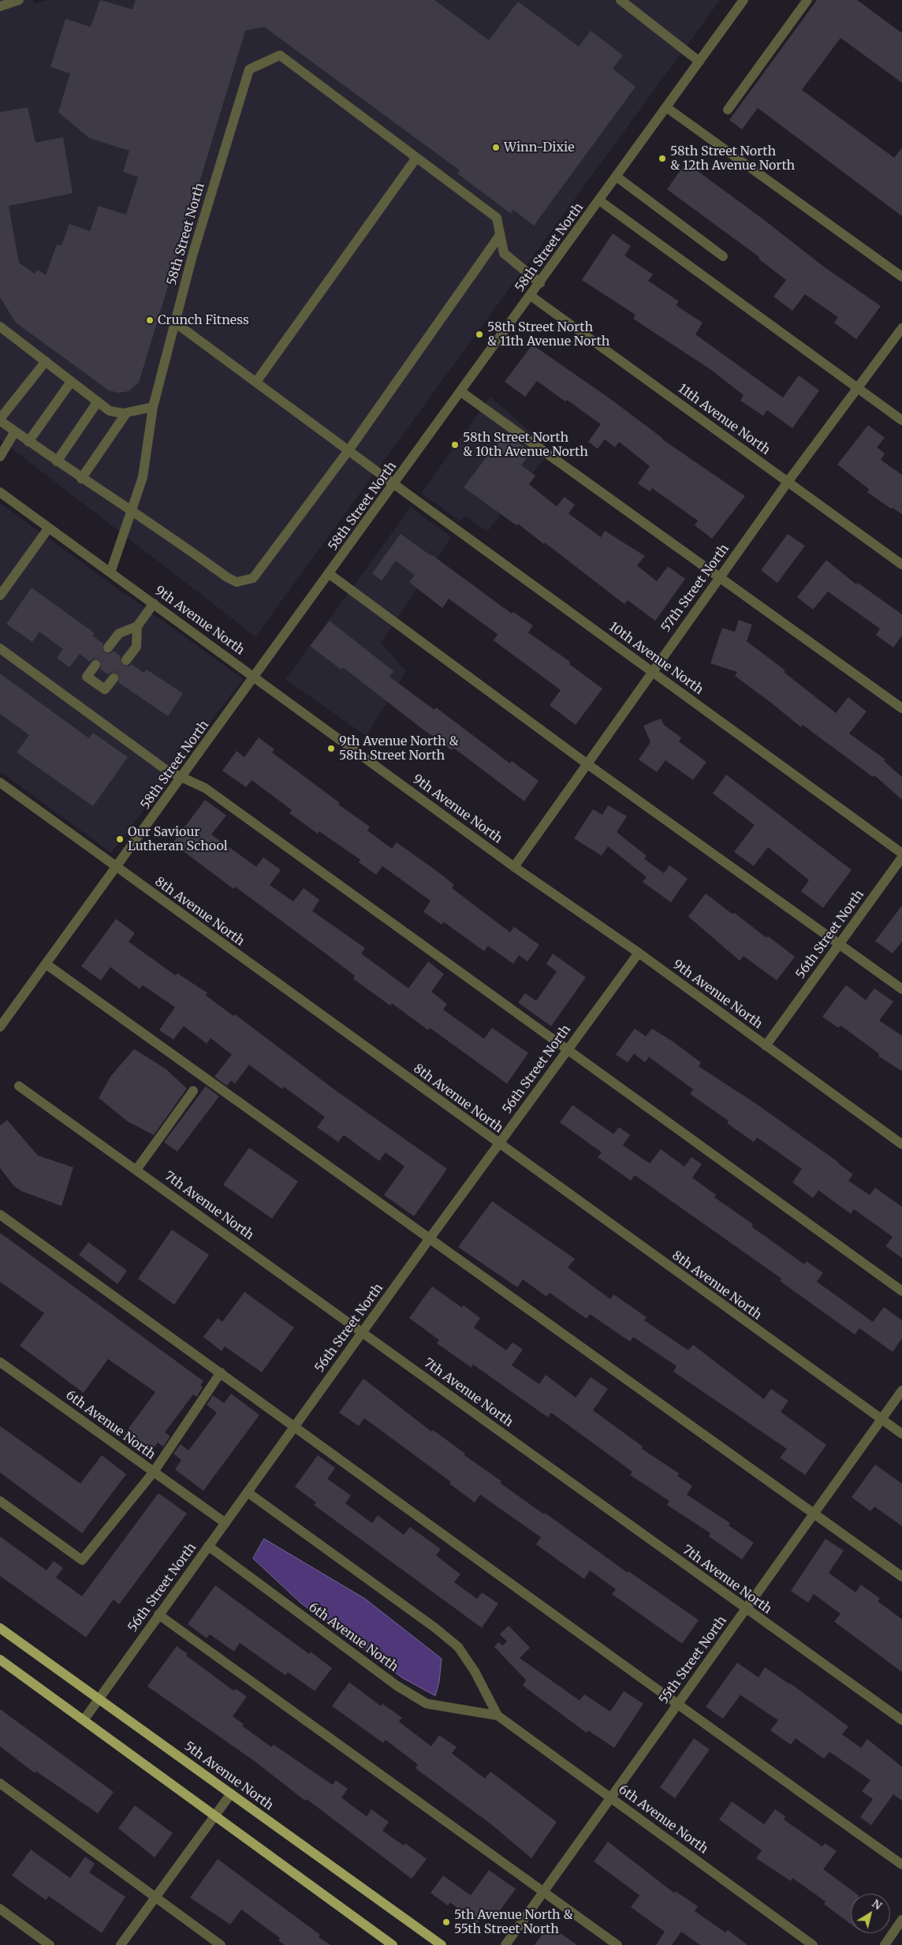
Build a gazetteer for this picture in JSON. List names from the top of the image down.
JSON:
{
  "streets": {
    "main road": ["5th Avenue North"],
    "street": [
      "58th Street North",
      "11th Avenue North",
      "57th Street North",
      "9th Avenue North",
      "10th Avenue North",
      "8th Avenue North",
      "56th Street North",
      "7th Avenue North",
      "6th Avenue North",
      "55th Street North"
    ]
  },
  "crossings": [
    ["58th Street North", "11th Avenue North"],
    ["58th Street North", "9th Avenue North"],
    ["58th Street North", "10th Avenue North"],
    ["58th Street North", "8th Avenue North"],
    ["11th Avenue North", "57th Street North"],
    ["57th Street North", "9th Avenue North"],
    ["57th Street North", "10th Avenue North"],
    ["9th Avenue North", "56th Street North"],
    ["8th Avenue North", "56th Street North"],
    ["8th Avenue North", "55th Street North"],
    ["56th Street North", "7th Avenue North"],
    ["56th Street North", "6th Avenue North"],
    ["56th Street North", "5th Avenue North"],
    ["7th Avenue North", "55th Street North"],
    ["6th Avenue North", "55th Street North"]
  ],
  "places": [
    "Winn-Dixie",
    "58th Street North & 12th Avenue North",
    "Crunch Fitness",
    "58th Street North & 11th Avenue North",
    "58th Street North & 10th Avenue North",
    "9th Avenue North & 58th Street North",
    "Our Saviour Lutheran School",
    "5th Avenue North & 55th Street North"
  ],
  "north": "top right"
}
